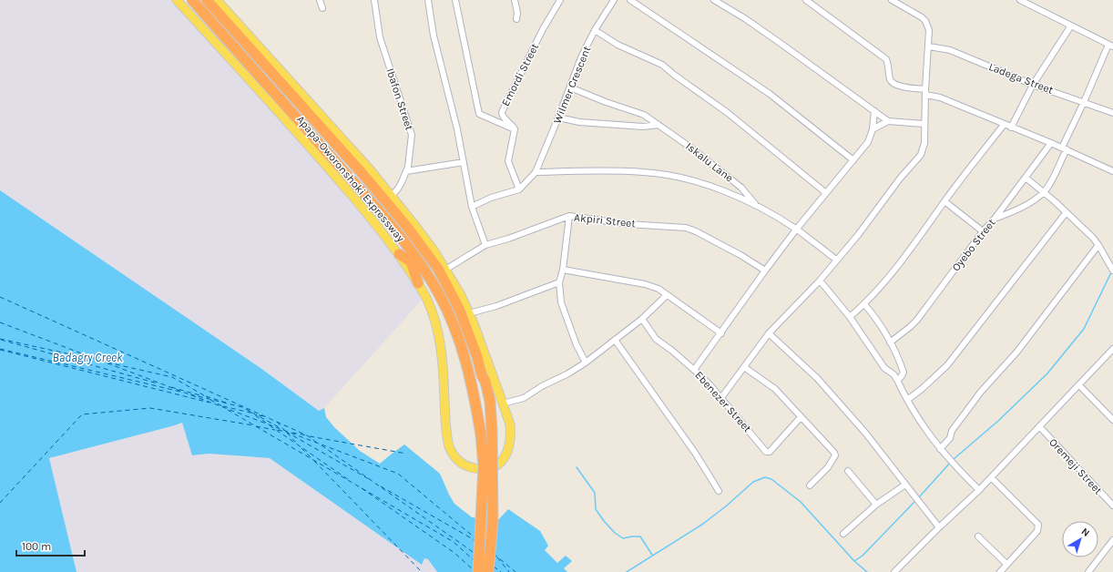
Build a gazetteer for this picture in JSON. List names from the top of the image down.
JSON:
{
  "streets": {
    "highway": ["Apapa-Oworonshoki Expressway"],
    "street": [
      "Emordi Street",
      "Ladega Street",
      "Wilmer Crescent",
      "Ibafon Street",
      "Iskalu Lane",
      "Akpiri Street",
      "Oyebo Street",
      "Ebenezer Street",
      "Oremeji Street"
    ]
  },
  "crossings": [
    ["Wilmer Crescent", "Iskalu Lane"],
    ["Ibafon Street", "Apapa-Oworonshoki Expressway"],
    ["Apapa-Oworonshoki Expressway", "Akpiri Street"]
  ],
  "water": ["Badagry Creek"],
  "scale_bar": "100 m",
  "north": "top right"
}
